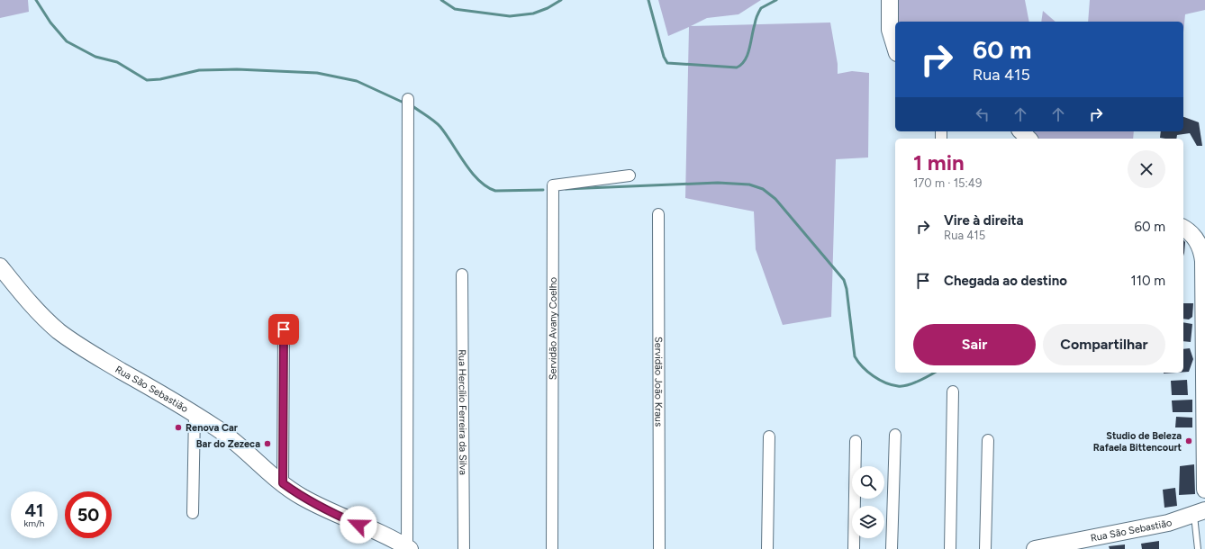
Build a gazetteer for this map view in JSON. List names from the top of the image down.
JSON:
{
  "streets": {
    "main road": ["Rua São Sebastião"],
    "street": ["Servidão Avany Coelho", "Servidão João Kraus", "Rua Hercílio Ferreira da Silva"]
  },
  "places": ["Renova Car", "Studio de Beleza Rafaela Bittencourt", "Bar do Zezeca"],
  "page": {
    "turn": ["60 m", "Rua 415"],
    "heading": ["1 min", "170 m · 15:49"],
    "list": [
      {
        "name": "Vire à direita",
        "note": "Rua 415",
        "value": "60 m"
      },
      {
        "name": "Chegada ao destino",
        "value": "110 m"
      }
    ],
    "buttons": ["Sair", "Compartilhar"],
    "speed": "41 km/h",
    "limit": "50"
  }
}
